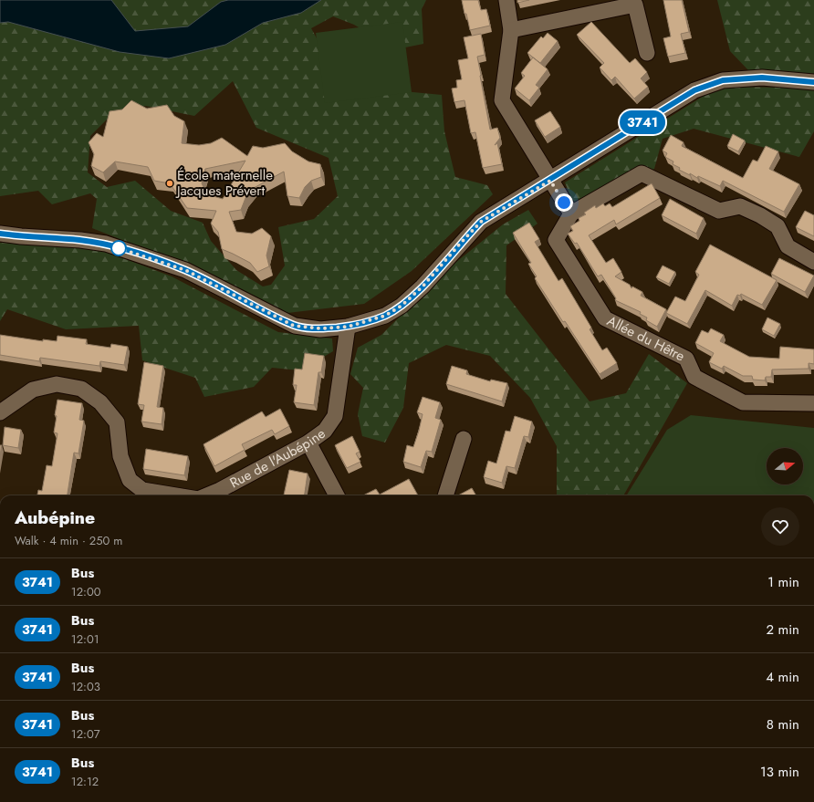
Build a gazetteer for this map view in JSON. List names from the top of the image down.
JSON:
{
  "streets": {
    "street": ["Allée du Hêtre", "Rue de l'Aubépine"]
  },
  "places": ["École maternelle Jacques Prévert"],
  "lines": ["bus line 3741"],
  "north": "right",
  "page": {
    "on_map": "3741",
    "heading": ["Aubépine", "Walk · 4 min · 250 m"],
    "list": [
      {
        "mark": "3741",
        "name": "Bus",
        "note": "12:00",
        "value": "1 min"
      },
      {
        "mark": "3741",
        "name": "Bus",
        "note": "12:01",
        "value": "2 min"
      },
      {
        "mark": "3741",
        "name": "Bus",
        "note": "12:03",
        "value": "4 min"
      },
      {
        "mark": "3741",
        "name": "Bus",
        "note": "12:07",
        "value": "8 min"
      },
      {
        "mark": "3741",
        "name": "Bus",
        "note": "12:12",
        "value": "13 min"
      }
    ]
  }
}
